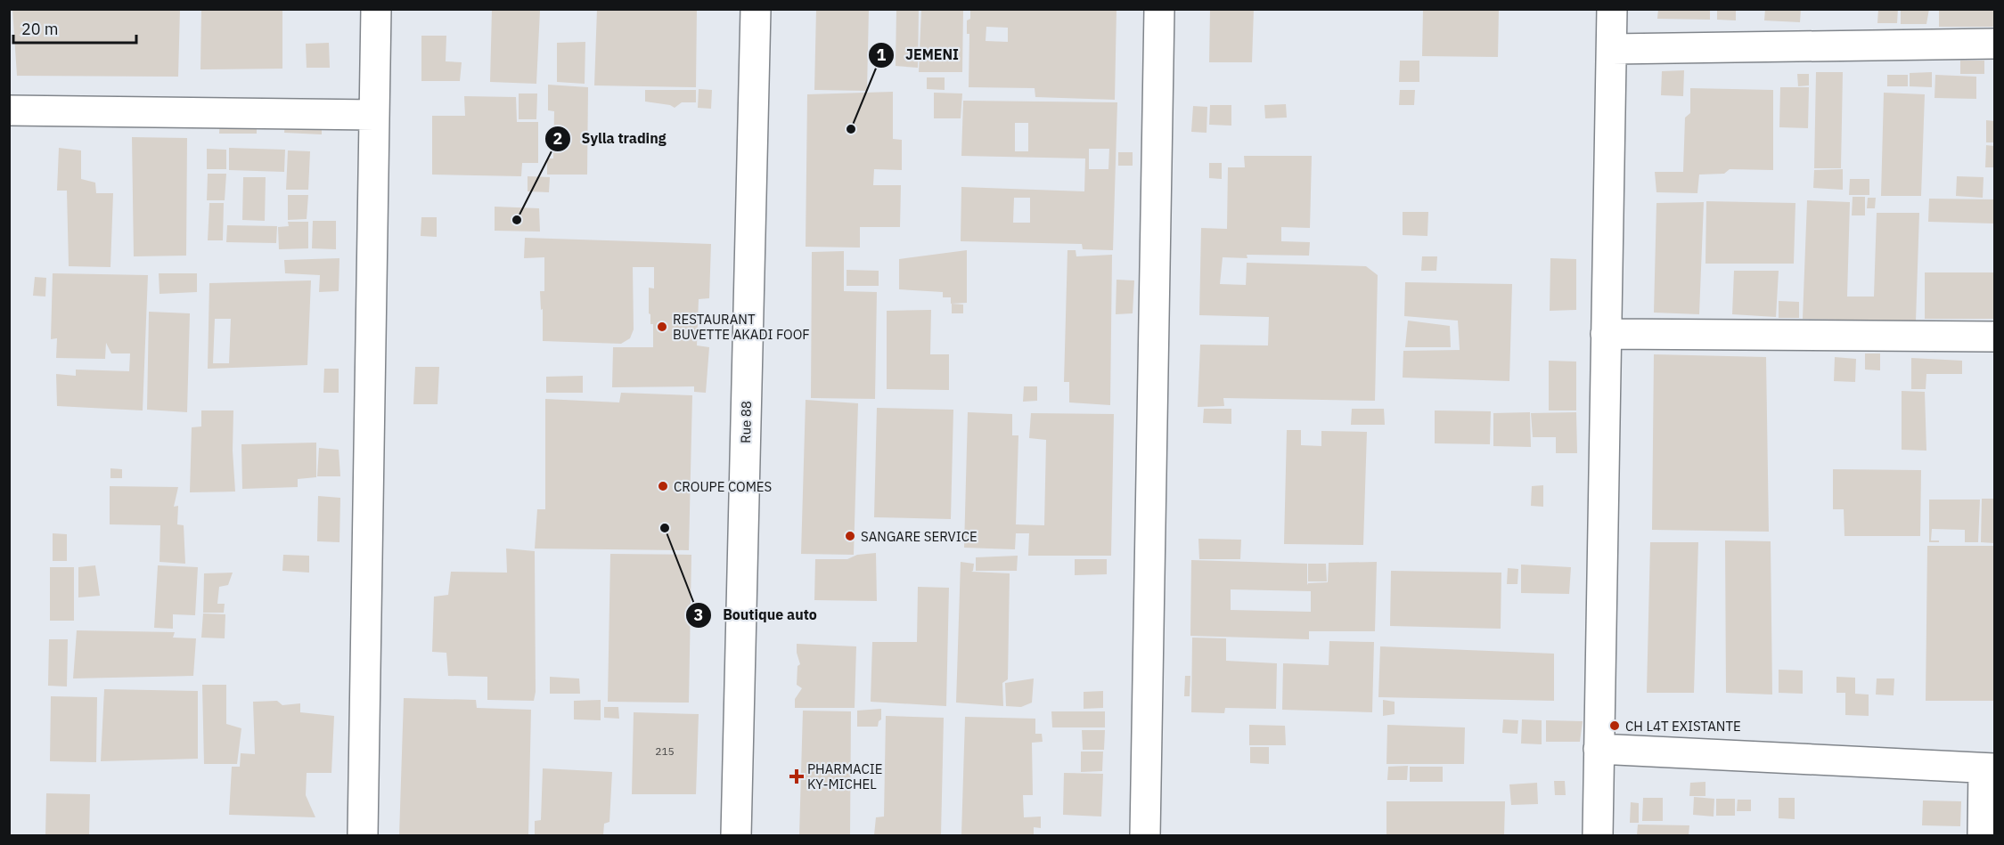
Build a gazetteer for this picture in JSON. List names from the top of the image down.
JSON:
{
  "streets": {
    "street": ["Rue 88"]
  },
  "places": {
    "other": [
      "JEMENI",
      "Sylla trading",
      "RESTAURANT BUVETTE AKADI FOOF",
      "CROUPE COMES",
      "Boutique auto",
      "SANGARE SERVICE",
      "CH L4T EXISTANTE"
    ],
    "health": ["PHARMACIE KY-MICHEL"]
  },
  "house_numbers": ["215"],
  "scale_bar": "20 m"
}
